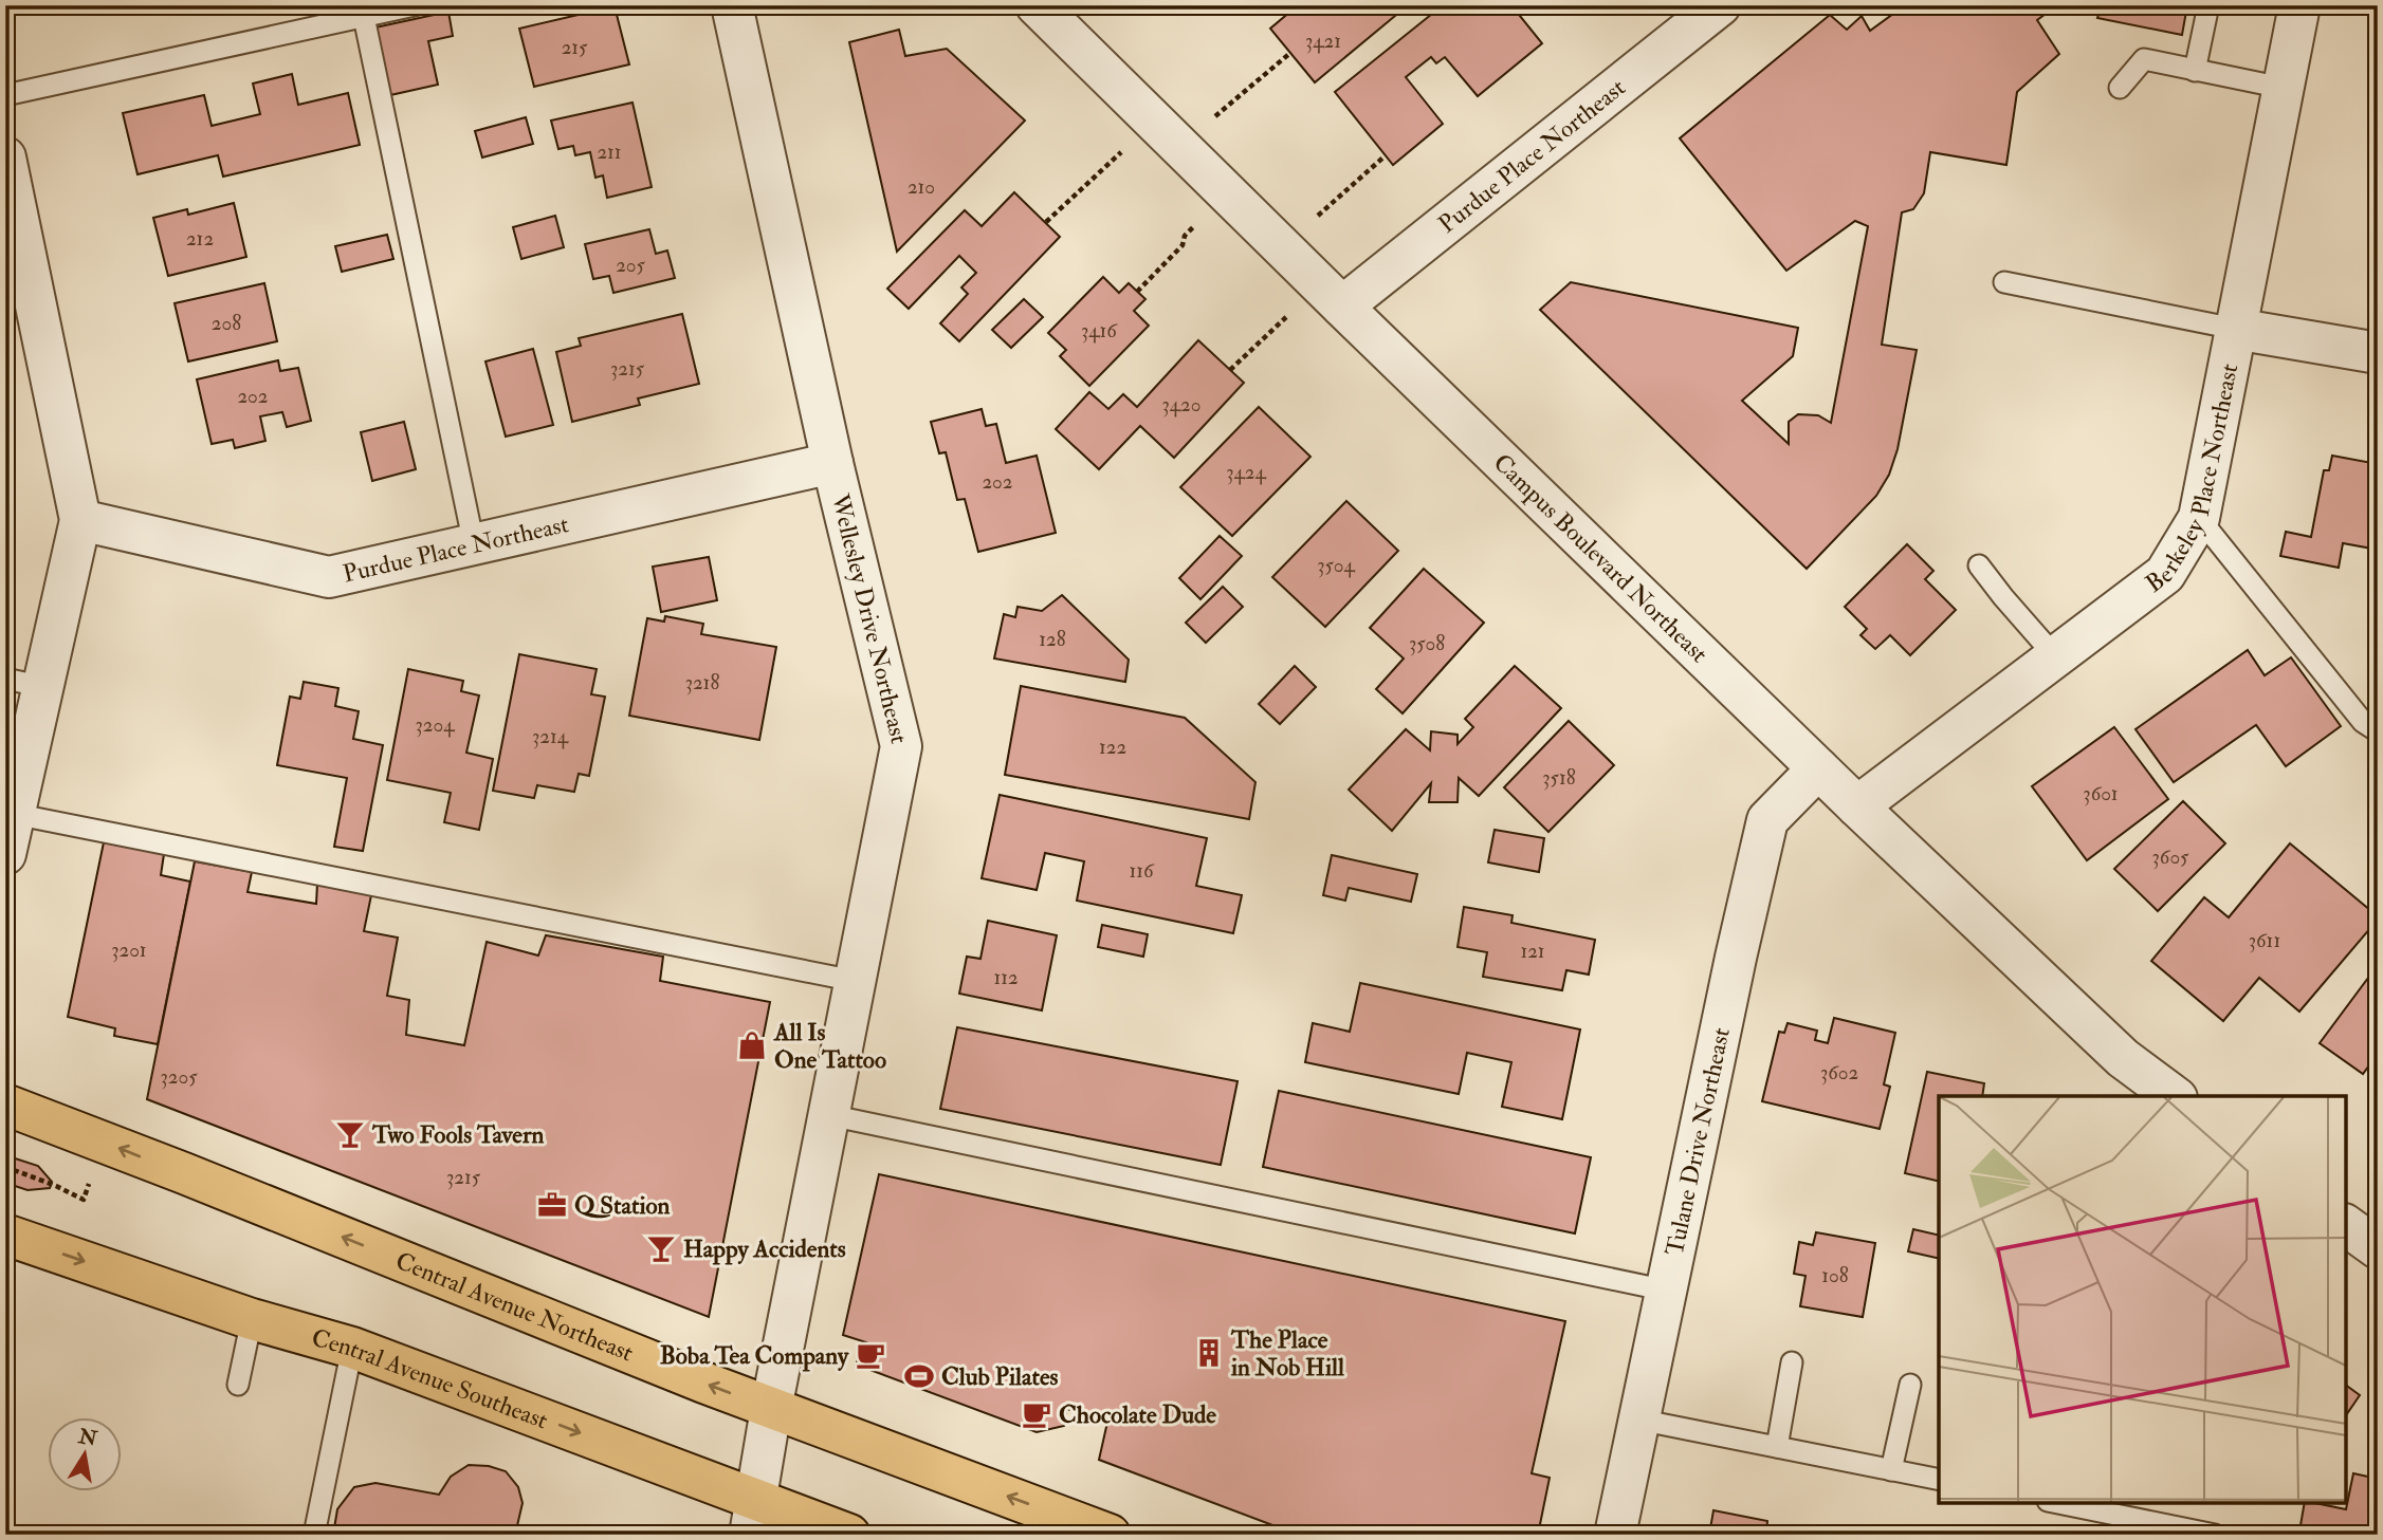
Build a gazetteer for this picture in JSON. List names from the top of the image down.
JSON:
{
  "streets": {
    "main road": ["Central Avenue Northeast", "Central Avenue Southeast"],
    "street": [
      "Purdue Place Northeast",
      "Berkeley Place Northeast",
      "Campus Boulevard Northeast",
      "Wellesley Drive Northeast",
      "Tulane Drive Northeast"
    ]
  },
  "crossings": [
    ["Purdue Place Northeast", "Campus Boulevard Northeast"],
    ["Purdue Place Northeast", "Wellesley Drive Northeast"],
    ["Berkeley Place Northeast", "Campus Boulevard Northeast"],
    ["Campus Boulevard Northeast", "Tulane Drive Northeast"],
    ["Wellesley Drive Northeast", "Central Avenue Northeast"],
    ["Wellesley Drive Northeast", "Central Avenue Southeast"]
  ],
  "one_way": ["Central Avenue Northeast", "Central Avenue Southeast"],
  "places": {
    "shop": ["All Is One Tattoo"],
    "bar": ["Two Fools Tavern", "Happy Accidents"],
    "office": ["Q Station"],
    "building": ["The Place in Nob Hill"],
    "cafe": ["Boba Tea Company", "Chocolate Dude"],
    "sports": ["Club Pilates"]
  },
  "house_numbers": [
    "3421",
    "215",
    "211",
    "210",
    "212",
    "205",
    "208",
    "3416",
    "3215",
    "202",
    "3420",
    "3424",
    "202",
    "3504",
    "128",
    "3508",
    "3218",
    "3204",
    "3214",
    "122",
    "3518",
    "3601",
    "3605",
    "116",
    "3611",
    "3201",
    "121",
    "112",
    "3602",
    "3205",
    "3215",
    "108"
  ],
  "north": "top"
}
